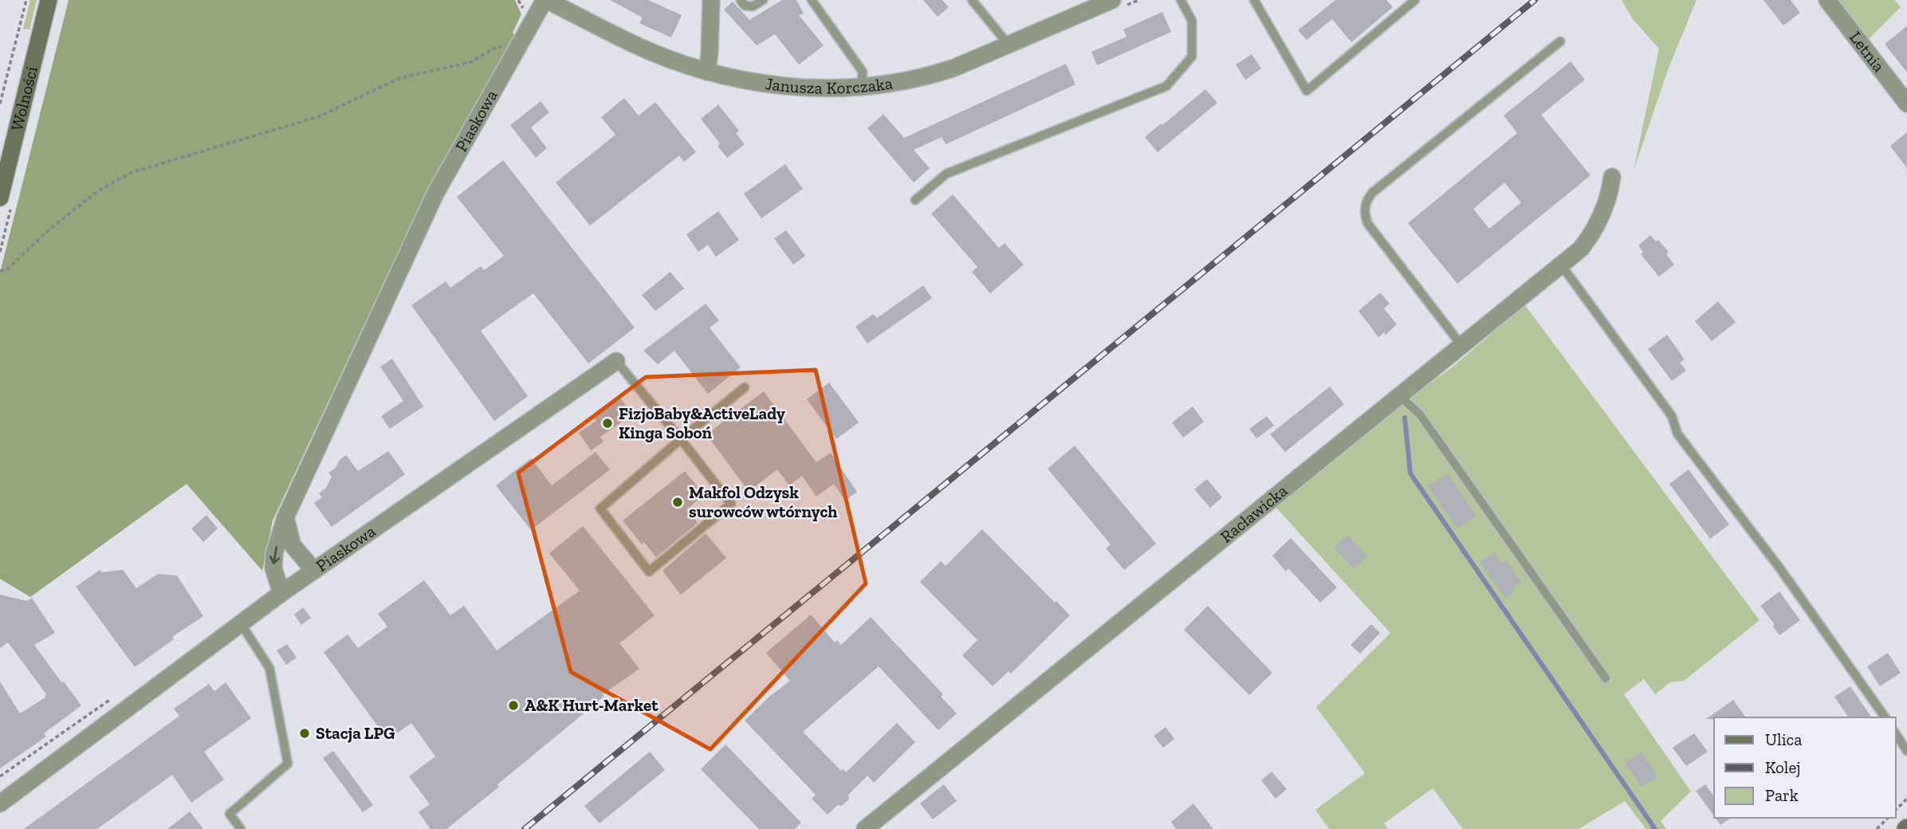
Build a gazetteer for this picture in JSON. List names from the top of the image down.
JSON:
{
  "streets": {
    "main road": ["Wolności"],
    "street": [
      "Letnia",
      "Janusza Korczaka",
      "Piaskowa",
      "Racławicka"
    ]
  },
  "crossings": [
    ["Janusza Korczaka", "Piaskowa"]
  ],
  "places": [
    "FizjoBaby&ActiveLady Kinga Soboń",
    "Makfol Odzysk surowców wtórnych",
    "A&K Hurt-Market",
    "Stacja LPG"
  ],
  "legend": ["Ulica", "Kolej", "Park"]
}
